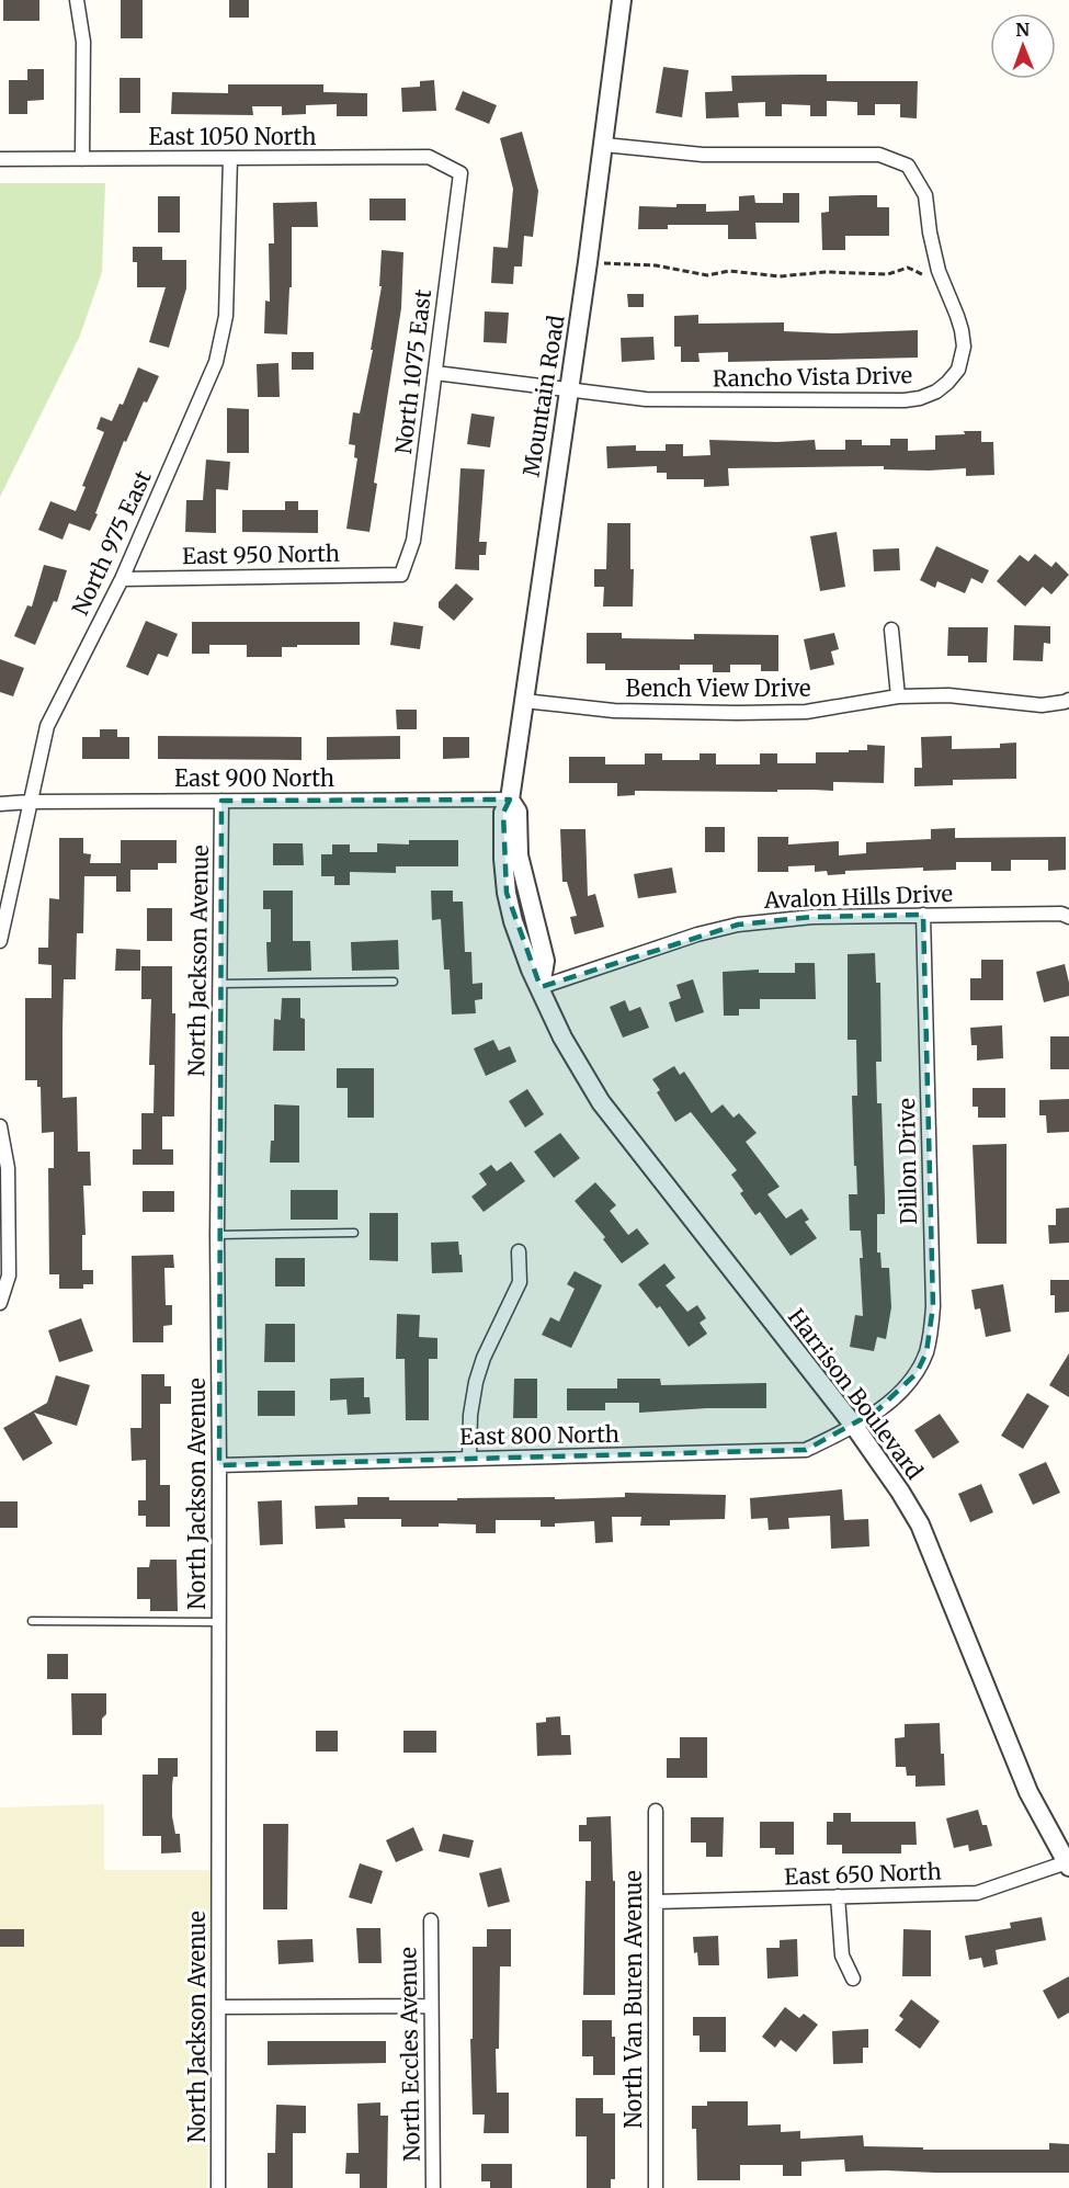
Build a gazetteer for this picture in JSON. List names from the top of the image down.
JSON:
{
  "streets": {
    "street": [
      "East 1050 North",
      "North 1075 East",
      "Rancho Vista Drive",
      "Mountain Road",
      "North 975 East",
      "East 950 North",
      "Bench View Drive",
      "East 900 North",
      "Avalon Hills Drive",
      "North Jackson Avenue",
      "Dillon Drive",
      "Harrison Boulevard",
      "East 800 North",
      "East 650 North",
      "North Van Buren Avenue",
      "North Eccles Avenue"
    ]
  },
  "crossings": [
    ["East 1050 North", "North 1075 East"],
    ["East 1050 North", "North 975 East"],
    ["North 1075 East", "Rancho Vista Drive"],
    ["North 1075 East", "East 950 North"],
    ["Rancho Vista Drive", "Mountain Road"],
    ["Mountain Road", "Bench View Drive"],
    ["Mountain Road", "East 900 North"],
    ["Mountain Road", "Avalon Hills Drive"],
    ["Mountain Road", "Harrison Boulevard"],
    ["North 975 East", "East 950 North"],
    ["North 975 East", "East 900 North"],
    ["East 900 North", "North Jackson Avenue"],
    ["Avalon Hills Drive", "Dillon Drive"],
    ["Avalon Hills Drive", "Harrison Boulevard"],
    ["North Jackson Avenue", "East 800 North"],
    ["Dillon Drive", "Harrison Boulevard"],
    ["Dillon Drive", "East 800 North"],
    ["Harrison Boulevard", "East 800 North"],
    ["Harrison Boulevard", "East 650 North"],
    ["East 650 North", "North Van Buren Avenue"]
  ],
  "north": "top"
}
